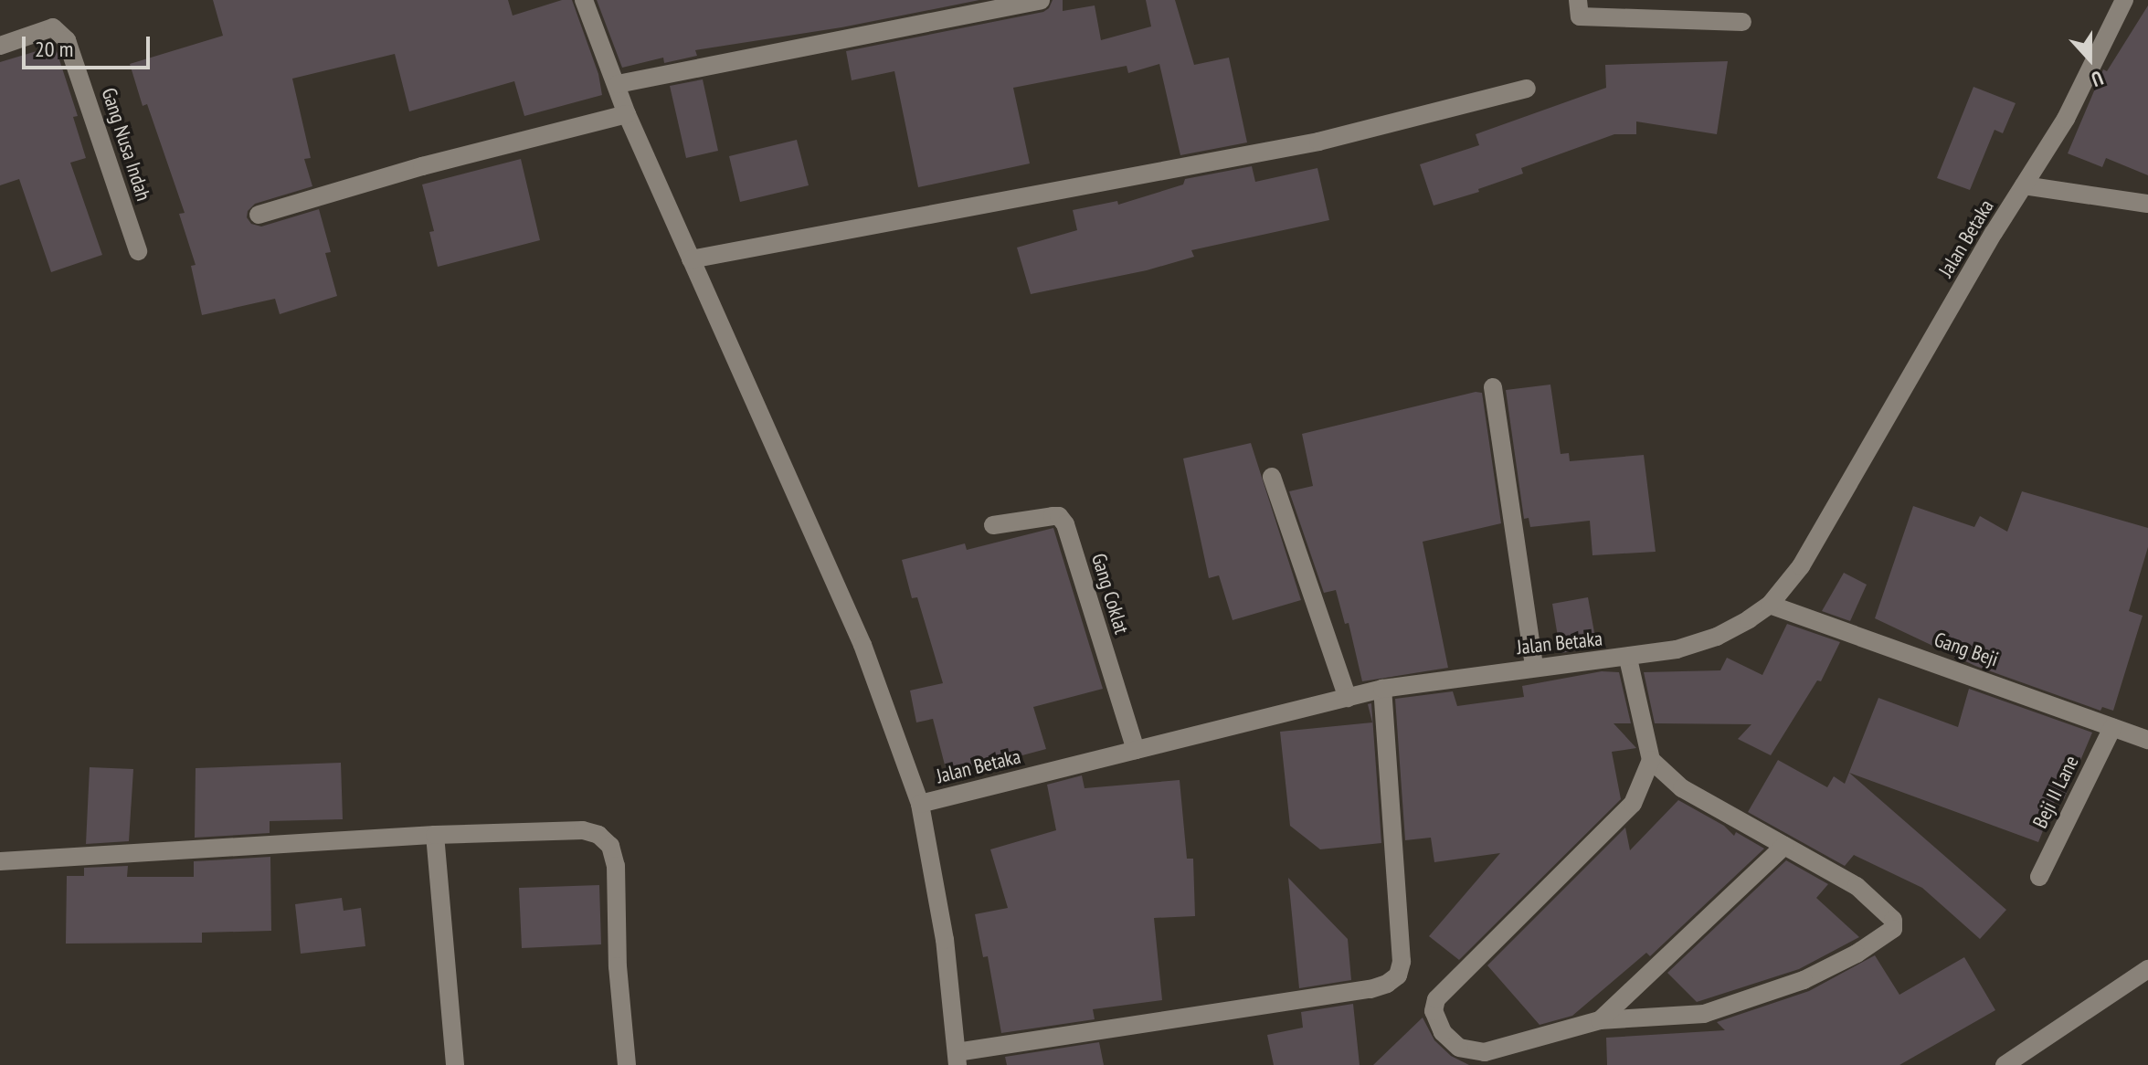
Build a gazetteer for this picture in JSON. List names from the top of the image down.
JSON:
{
  "streets": {
    "street": [
      "Gang Nusa Indah",
      "Jalan Betaka",
      "Gang Coklat",
      "Gang Beji",
      "Beji II Lane"
    ]
  },
  "crossings": [
    ["Jalan Betaka", "Gang Coklat"],
    ["Jalan Betaka", "Gang Beji"],
    ["Gang Beji", "Beji II Lane"]
  ],
  "scale_bar": "20 m",
  "north": "bottom"
}
